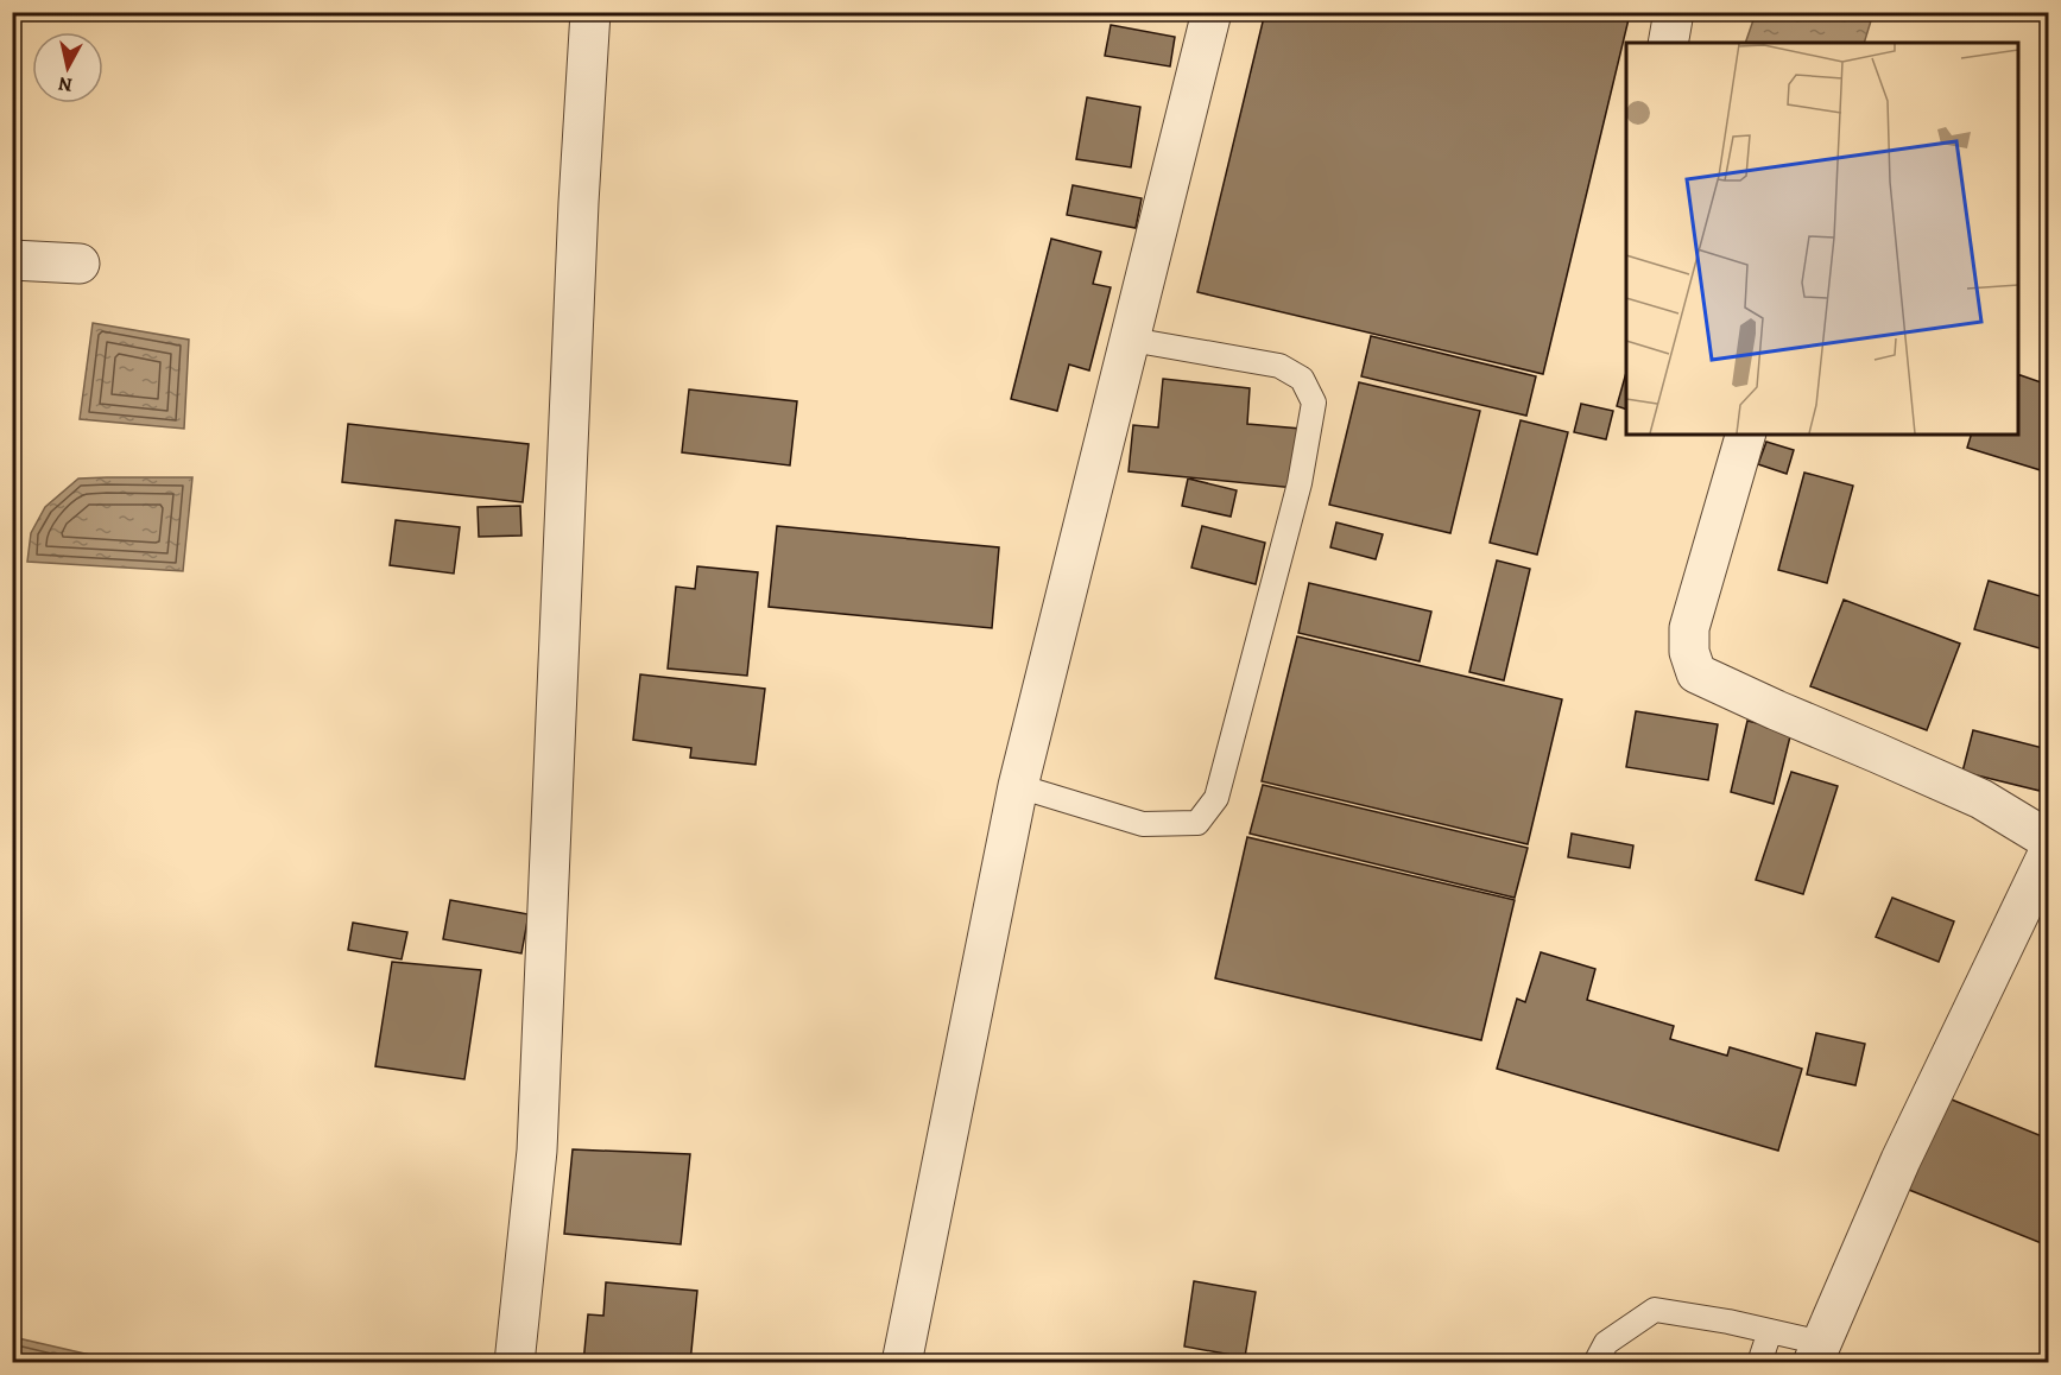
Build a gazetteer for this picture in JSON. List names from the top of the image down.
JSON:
{
  "north": "bottom"
}
